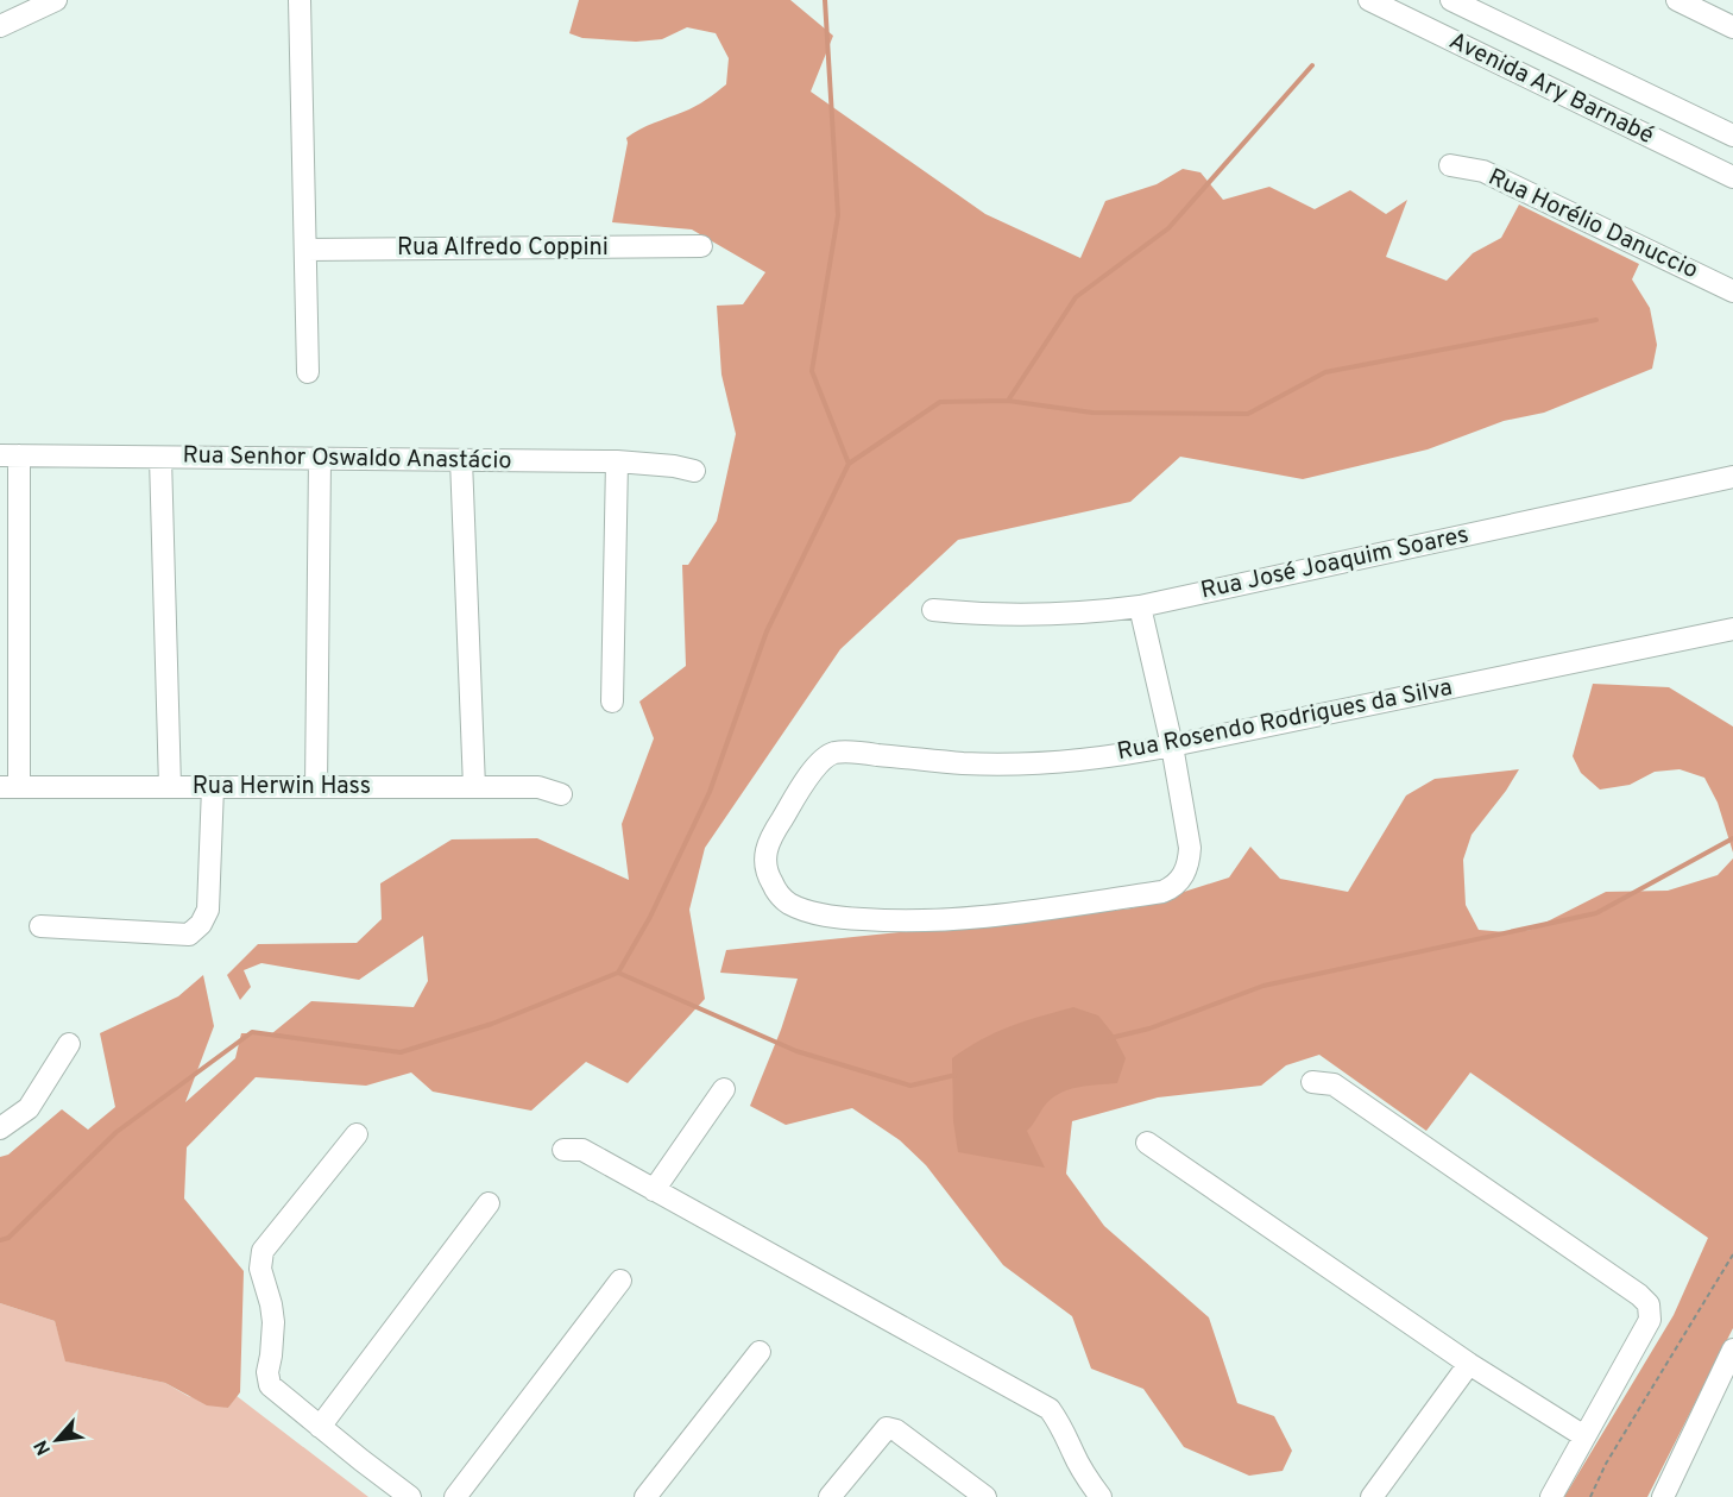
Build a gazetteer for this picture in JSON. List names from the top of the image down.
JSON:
{
  "streets": {
    "street": [
      "Avenida Ary Barnabé",
      "Rua Horélio Danuccio",
      "Rua Alfredo Coppini",
      "Rua Senhor Oswaldo Anastácio",
      "Rua José Joaquim Soares",
      "Rua Rosendo Rodrigues da Silva",
      "Rua Herwin Hass"
    ]
  },
  "north": "bottom left"
}
